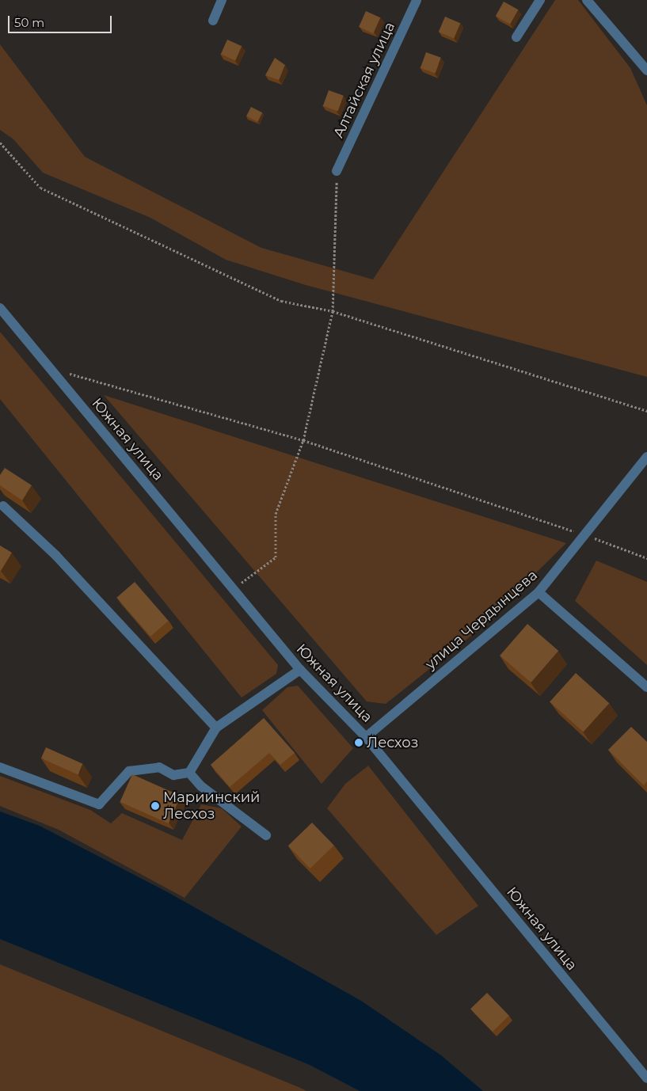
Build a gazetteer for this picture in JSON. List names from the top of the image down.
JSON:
{
  "streets": {
    "street": ["Алтайская улица", "Южная улица", "улица Чердынцева"]
  },
  "crossings": [
    ["Южная улица", "улица Чердынцева"]
  ],
  "places": ["Лесхоз", "Мариинский Лесхоз"],
  "scale_bar": "50 m"
}
